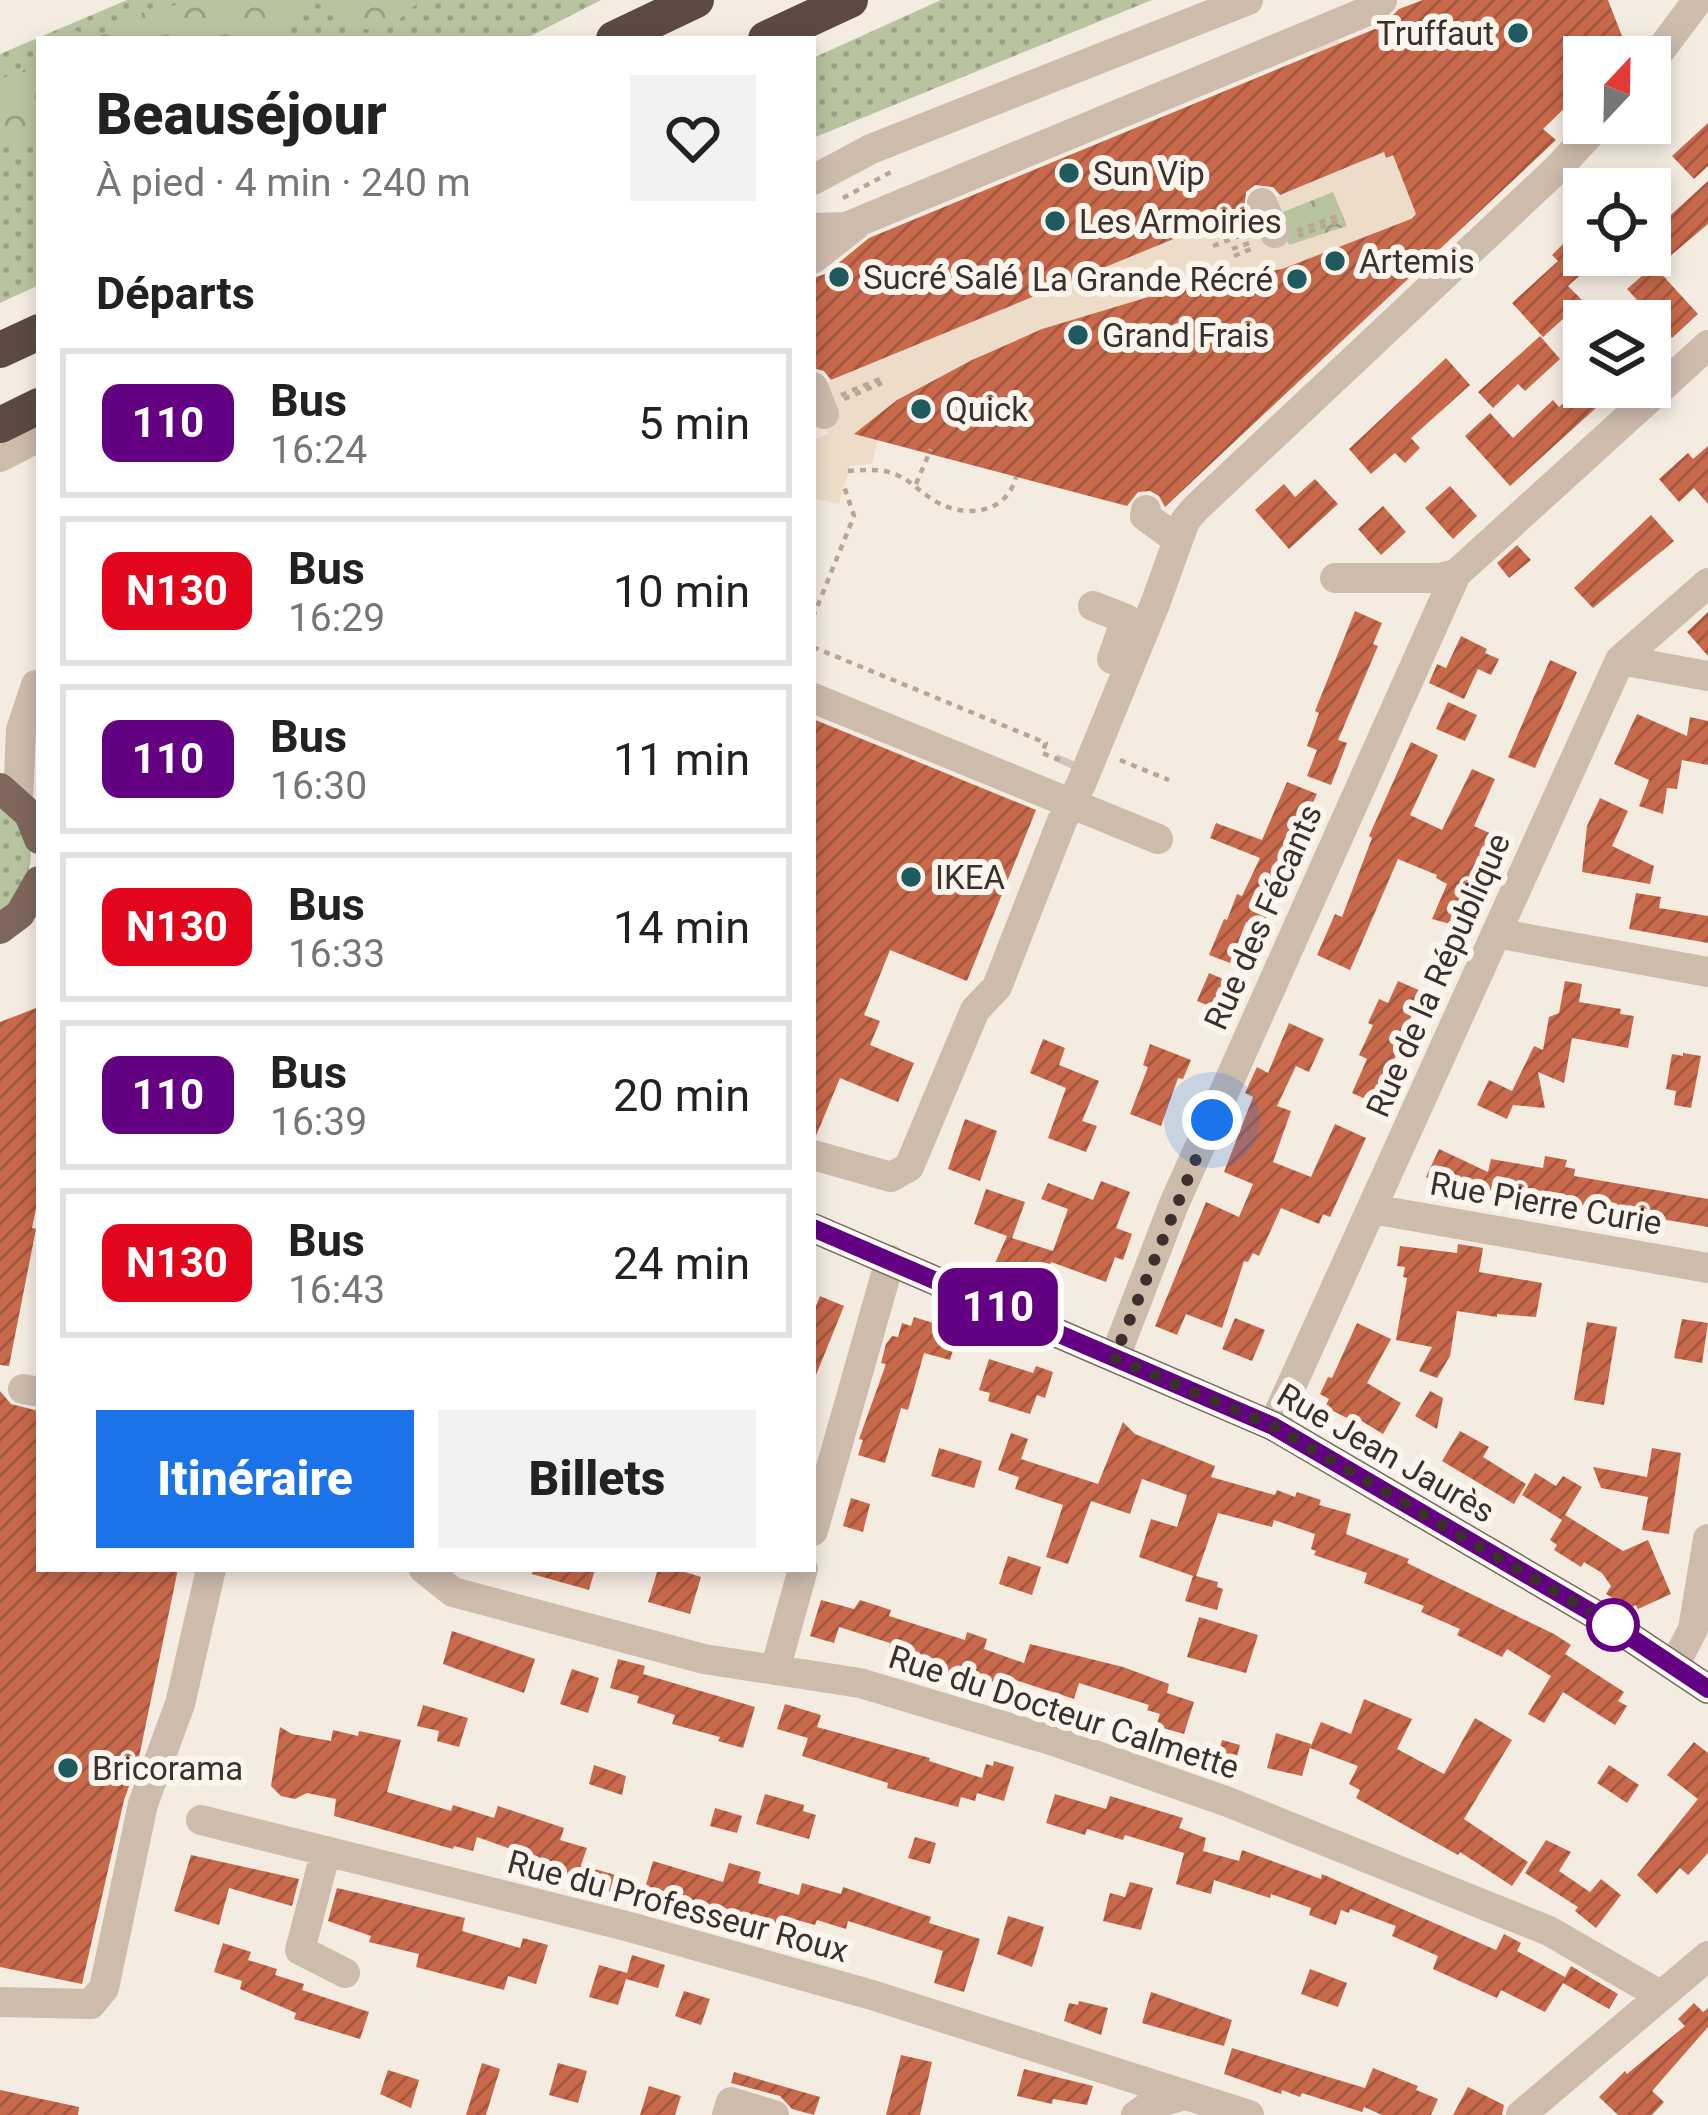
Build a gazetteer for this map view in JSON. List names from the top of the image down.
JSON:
{
  "streets": {
    "main road": ["Rue Jean Jaurès"],
    "street": [
      "Rue des Fécants",
      "Rue de la République",
      "Rue Pierre Curie",
      "Rue du Docteur Calmette",
      "Rue du Professeur Roux"
    ]
  },
  "crossings": [
    ["Rue des Fécants", "Rue Jean Jaurès"],
    ["Rue de la République", "Rue Pierre Curie"],
    ["Rue de la République", "Rue Jean Jaurès"]
  ],
  "places": [
    "Truffaut",
    "Sun Vip",
    "Les Armoiries",
    "Artemis",
    "Sucré Salé",
    "La Grande Récré",
    "Grand Frais",
    "Quick",
    "IKEA",
    "Bricorama"
  ],
  "lines": ["bus line 110"],
  "north": "top",
  "page": {
    "on_map": "110",
    "heading": [
      ["Beauséjour", "À pied · 4 min · 240 m"],
      "Départs"
    ],
    "list": [
      {
        "mark": "110",
        "name": "Bus",
        "note": "16:24",
        "value": "5 min"
      },
      {
        "mark": "N130",
        "name": "Bus",
        "note": "16:29",
        "value": "10 min"
      },
      {
        "mark": "110",
        "name": "Bus",
        "note": "16:30",
        "value": "11 min"
      },
      {
        "mark": "N130",
        "name": "Bus",
        "note": "16:33",
        "value": "14 min"
      },
      {
        "mark": "110",
        "name": "Bus",
        "note": "16:39",
        "value": "20 min"
      },
      {
        "mark": "N130",
        "name": "Bus",
        "note": "16:43",
        "value": "24 min"
      }
    ],
    "buttons": ["Itinéraire", "Billets"]
  }
}
